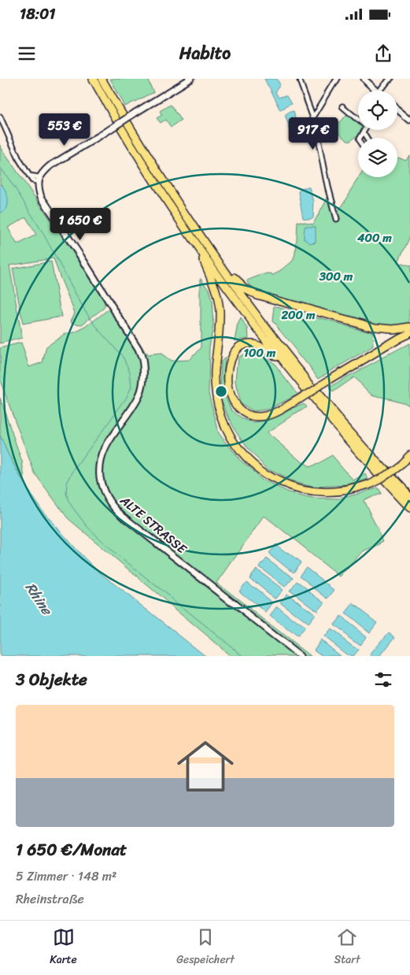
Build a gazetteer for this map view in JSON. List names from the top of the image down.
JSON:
{
  "streets": {
    "street": ["ALTE STRASSE"]
  },
  "water": ["Rhine"],
  "page": {
    "status": "18:01",
    "header": "Habito",
    "price": ["553 €", "917 €", "1 650 €"],
    "heading": "3 Objekte",
    "list": [
      {
        "name": "1 650 €/Monat",
        "note": "5 Zimmer · 148 m² · Rheinstraße"
      }
    ],
    "tabs": ["Karte", "Gespeichert", "Start"]
  },
  "rings": [
    "400 m",
    "300 m",
    "200 m",
    "100 m"
  ]
}
